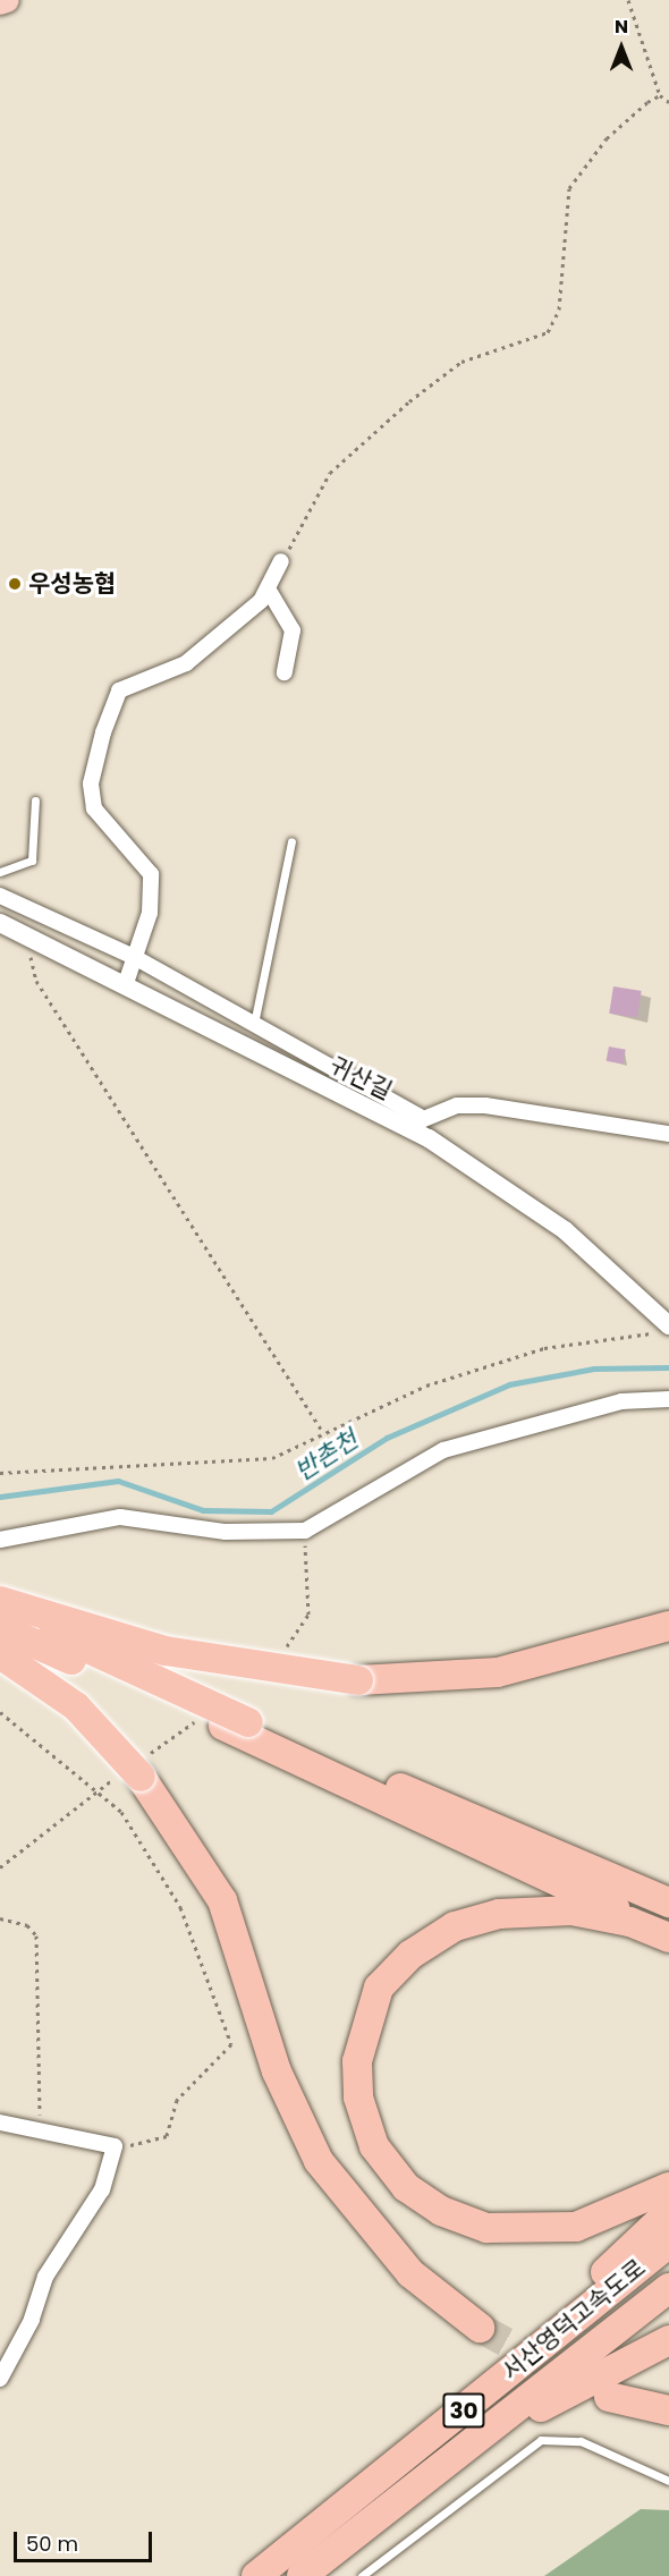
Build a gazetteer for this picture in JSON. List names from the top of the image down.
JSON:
{
  "streets": {
    "highway": ["서산영덕고속도로", "30"],
    "street": ["귀산길"]
  },
  "water": ["반촌천"],
  "places": ["우성농협"],
  "scale_bar": "50 m",
  "north": "top"
}
